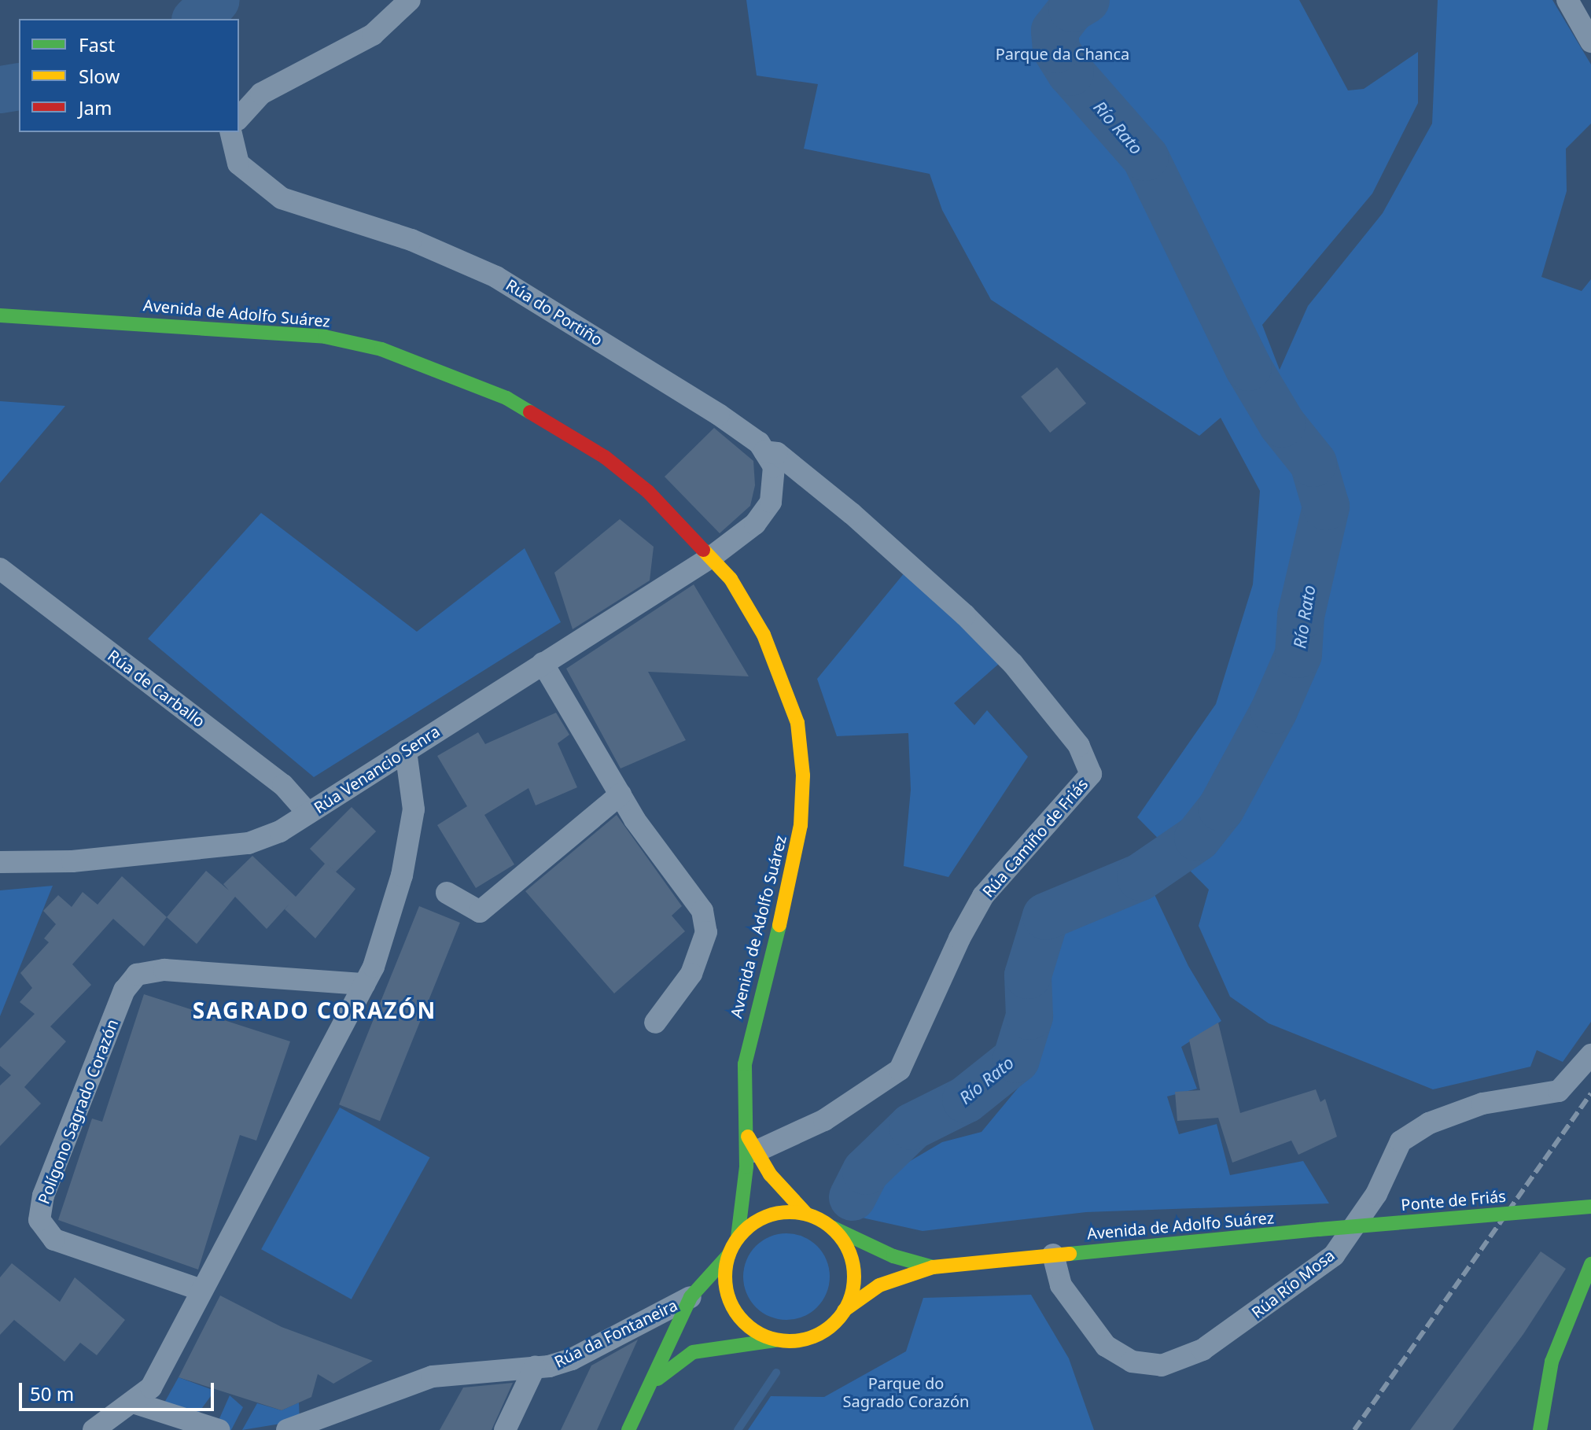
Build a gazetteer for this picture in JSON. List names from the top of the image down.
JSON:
{
  "streets": {
    "street": [
      "Rúa do Portiño",
      "Avenida de Adolfo Suárez",
      "Rúa de Carballo",
      "Rúa Venancio Senra",
      "Rúa Camiño de Friás",
      "Polígono Sagrado Corazón",
      "Ponte de Friás",
      "Rúa Río Mosa",
      "Rúa da Fontaneira"
    ]
  },
  "crossings": [
    ["Rúa do Portiño", "Rúa Camiño de Friás"],
    ["Avenida de Adolfo Suárez", "Rúa Venancio Senra"],
    ["Avenida de Adolfo Suárez", "Rúa Camiño de Friás"],
    ["Avenida de Adolfo Suárez", "Ponte de Friás"],
    ["Avenida de Adolfo Suárez", "Rúa Río Mosa"],
    ["Rúa de Carballo", "Rúa Venancio Senra"]
  ],
  "districts": ["SAGRADO CORAZÓN"],
  "water": ["Río Rato"],
  "parks": ["Parque da Chanca", "Parque do Sagrado Corazón"],
  "legend": ["Fast", "Slow", "Jam"],
  "scale_bar": "50 m"
}
